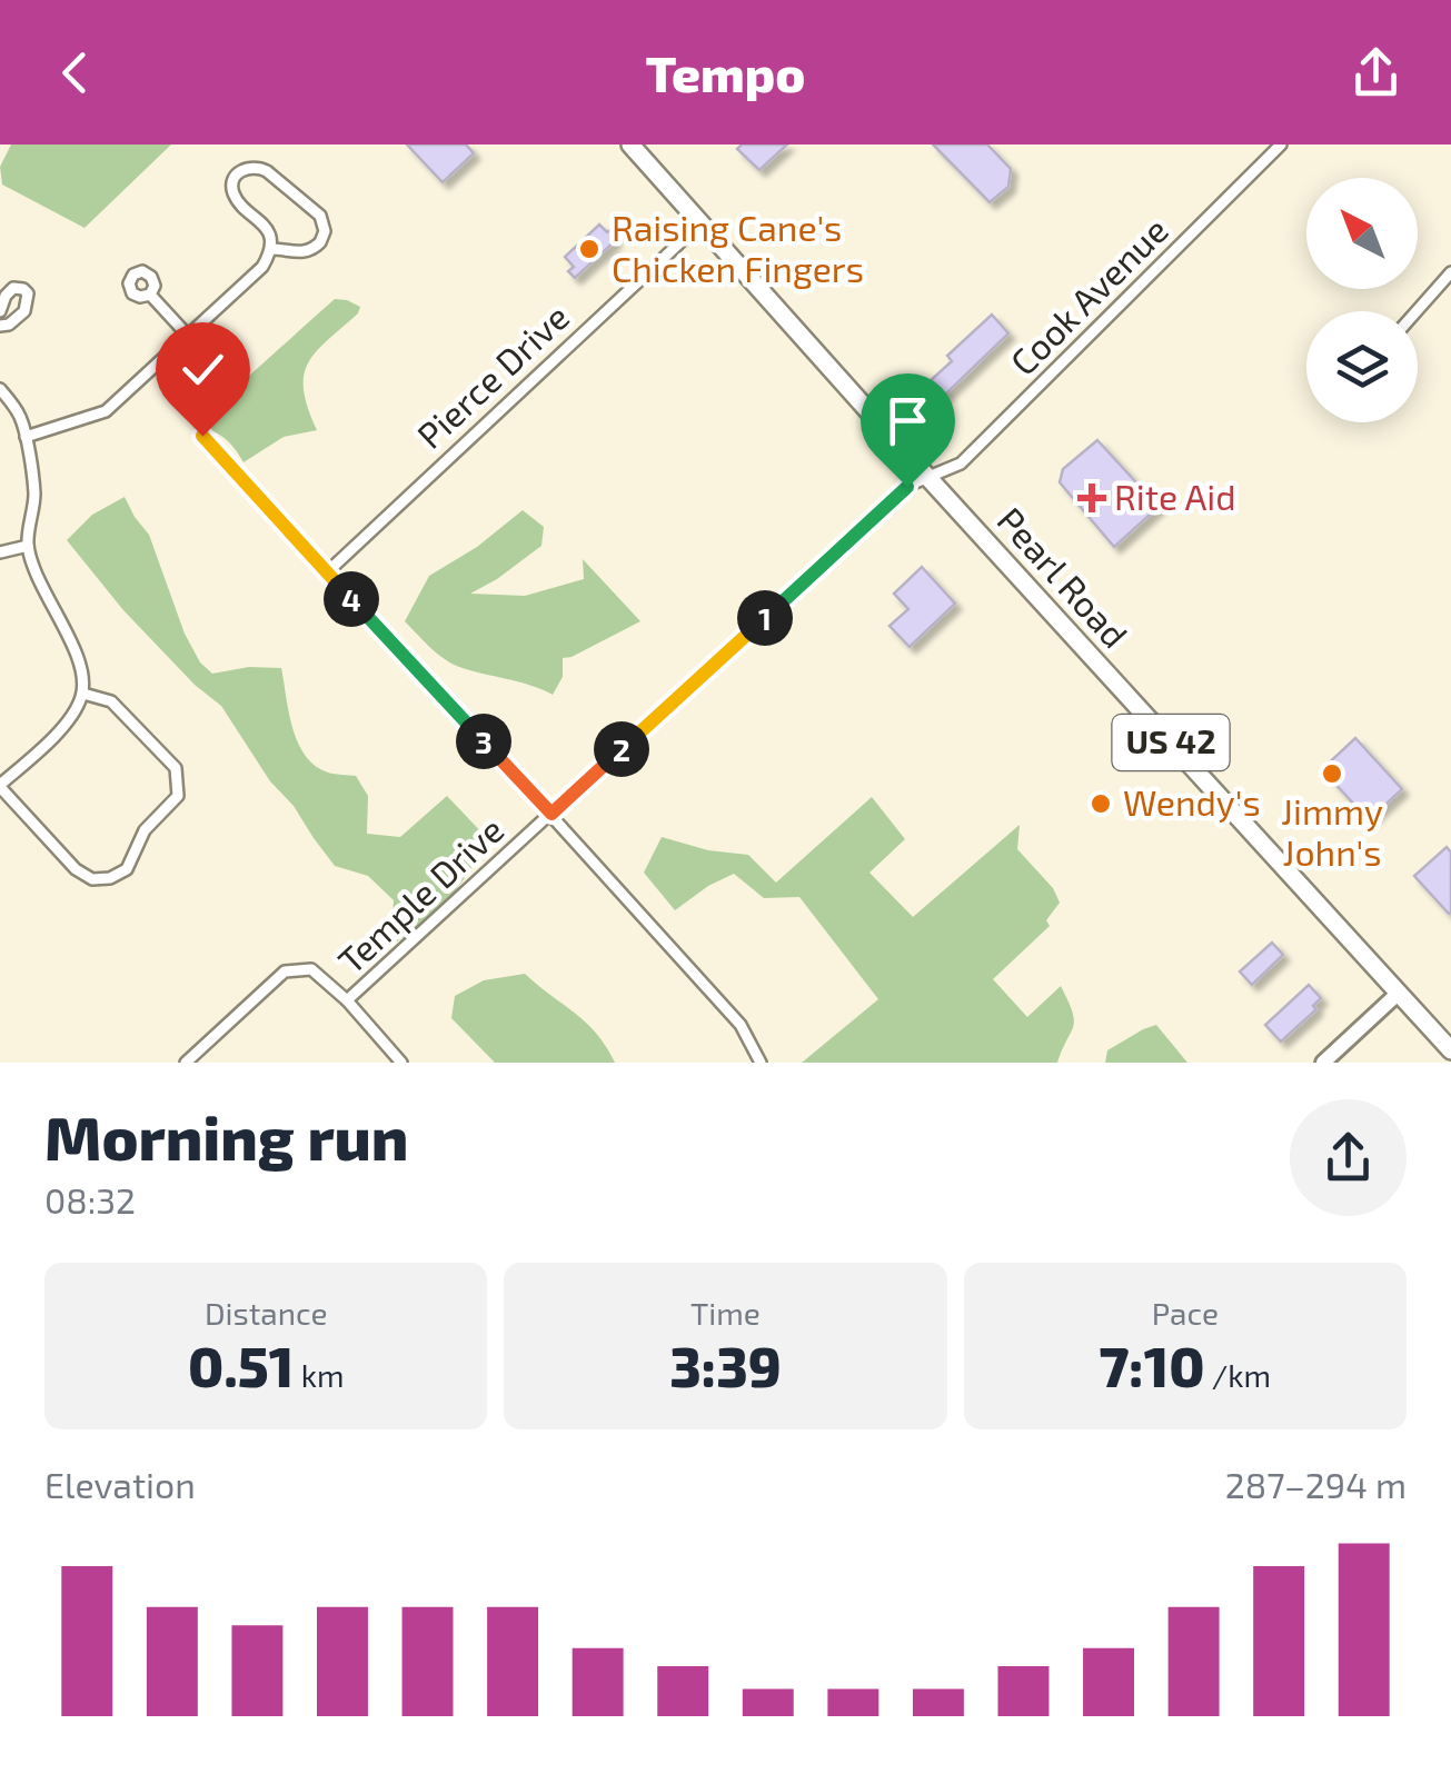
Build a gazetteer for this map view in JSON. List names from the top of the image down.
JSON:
{
  "streets": {
    "main road": ["Pearl Road", "US 42"],
    "street": ["Cook Avenue", "Pierce Drive", "Temple Drive"]
  },
  "crossings": [
    ["Cook Avenue", "Pearl Road"],
    ["Cook Avenue", "Temple Drive"],
    ["Pierce Drive", "Pearl Road"],
    ["Pearl Road", "Temple Drive"]
  ],
  "places": {
    "other": ["Raising Cane's Chicken Fingers", "Jimmy John's", "Wendy's"],
    "health": ["Rite Aid"]
  },
  "north": "top left",
  "page": {
    "header": "Tempo",
    "pins": [
      "4",
      "1",
      "3",
      "2"
    ],
    "heading": ["Morning run", "08:32"],
    "stats": [
      ["Distance", "0.51 km"],
      ["Time", "3:39"],
      ["Pace", "7:10 /km"]
    ],
    "chart": ["Elevation", "287–294 m"]
  }
}
